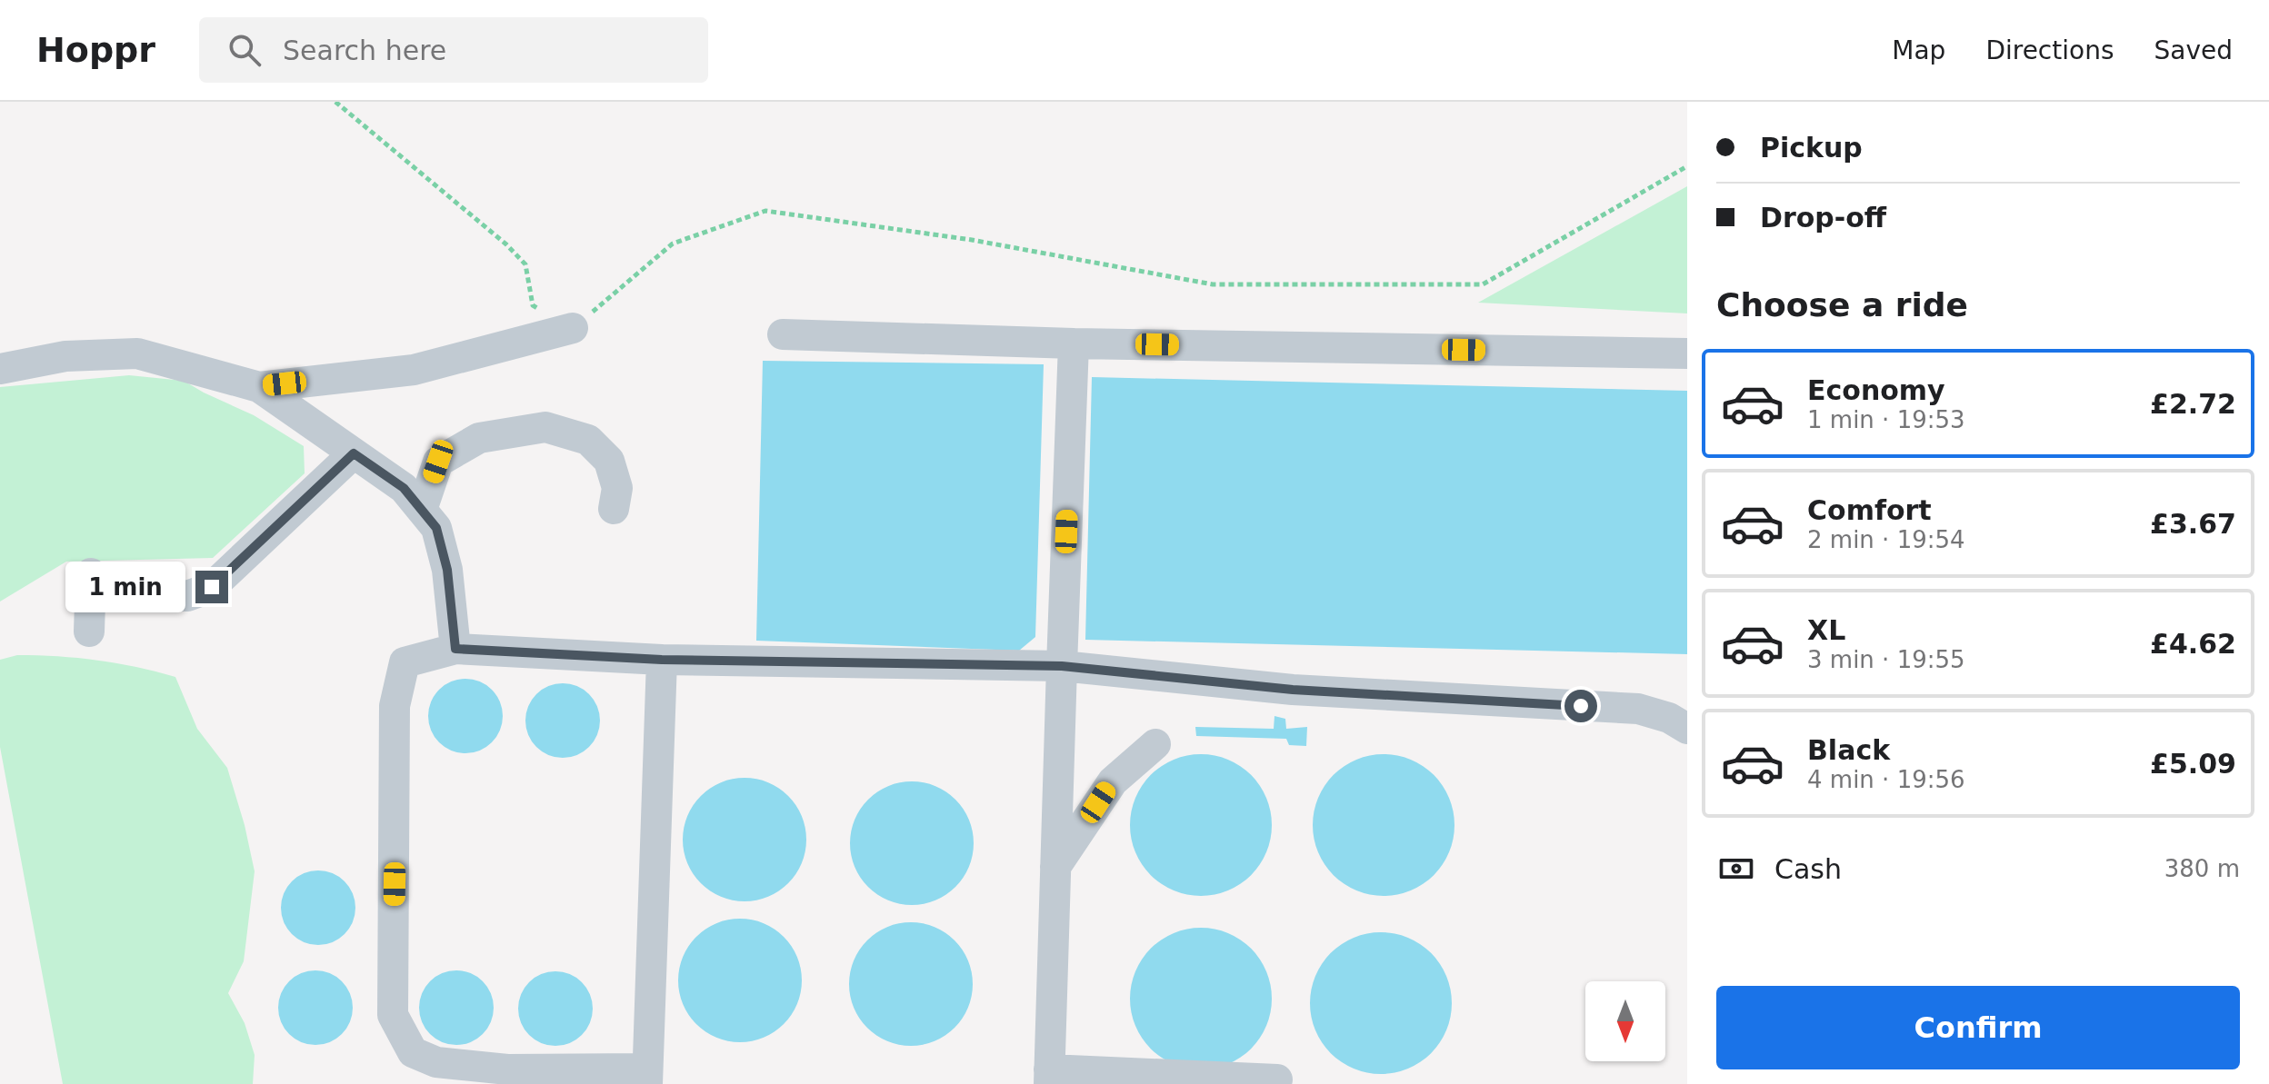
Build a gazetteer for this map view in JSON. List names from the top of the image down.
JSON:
{
  "north": "bottom",
  "page": {
    "header": "Hoppr",
    "search": "Search here",
    "nav": ["Map", "Directions", "Saved"],
    "banner": ["Pickup", "Drop-off"],
    "heading": "Choose a ride",
    "list": [
      {
        "name": "Economy",
        "note": "1 min · 19:53",
        "value": "£2.72"
      },
      {
        "name": "Comfort",
        "note": "2 min · 19:54",
        "value": "£3.67"
      },
      {
        "name": "XL",
        "note": "3 min · 19:55",
        "value": "£4.62"
      },
      {
        "name": "Black",
        "note": "4 min · 19:56",
        "value": "£5.09"
      }
    ],
    "bubble": "1 min",
    "pay": ["Cash", "380 m"],
    "buttons": "Confirm"
  }
}
